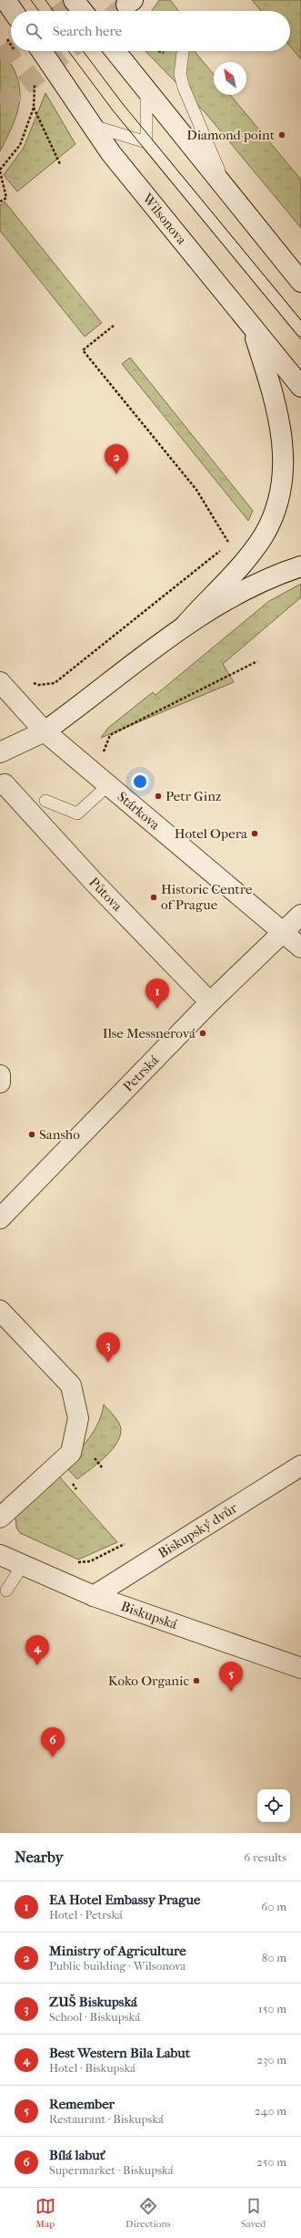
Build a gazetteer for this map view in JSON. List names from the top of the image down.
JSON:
{
  "streets": {
    "street": [
      "Wilsonova",
      "Stárkova",
      "Půtova",
      "Petrská",
      "Biskupský dvůr",
      "Biskupská"
    ]
  },
  "crossings": [
    ["Stárkova", "Petrská"],
    ["Půtova", "Petrská"],
    ["Biskupský dvůr", "Biskupská"]
  ],
  "places": [
    "Diamond point",
    "Petr Ginz",
    "Hotel Opera",
    "Historic Centre of Prague",
    "Ilse Messnerová",
    "Sansho",
    "Koko Organic"
  ],
  "north": "top left",
  "page": {
    "search": "Search here",
    "pins": [
      "2",
      "1",
      "3",
      "4",
      "5",
      "6"
    ],
    "heading": ["Nearby", "6 results"],
    "list": [
      {
        "mark": "1",
        "name": "EA Hotel Embassy Prague",
        "note": "Hotel · Petrská",
        "value": "60 m"
      },
      {
        "mark": "2",
        "name": "Ministry of Agriculture",
        "note": "Public building · Wilsonova",
        "value": "80 m"
      },
      {
        "mark": "3",
        "name": "ZUŠ Biskupská",
        "note": "School · Biskupská",
        "value": "150 m"
      },
      {
        "mark": "4",
        "name": "Best Western Bila Labut",
        "note": "Hotel · Biskupská",
        "value": "230 m"
      },
      {
        "mark": "5",
        "name": "Remember",
        "note": "Restaurant · Biskupská",
        "value": "240 m"
      },
      {
        "mark": "6",
        "name": "Bílá labuť",
        "note": "Supermarket · Biskupská",
        "value": "250 m"
      }
    ],
    "nav": ["Map", "Directions", "Saved"]
  }
}
